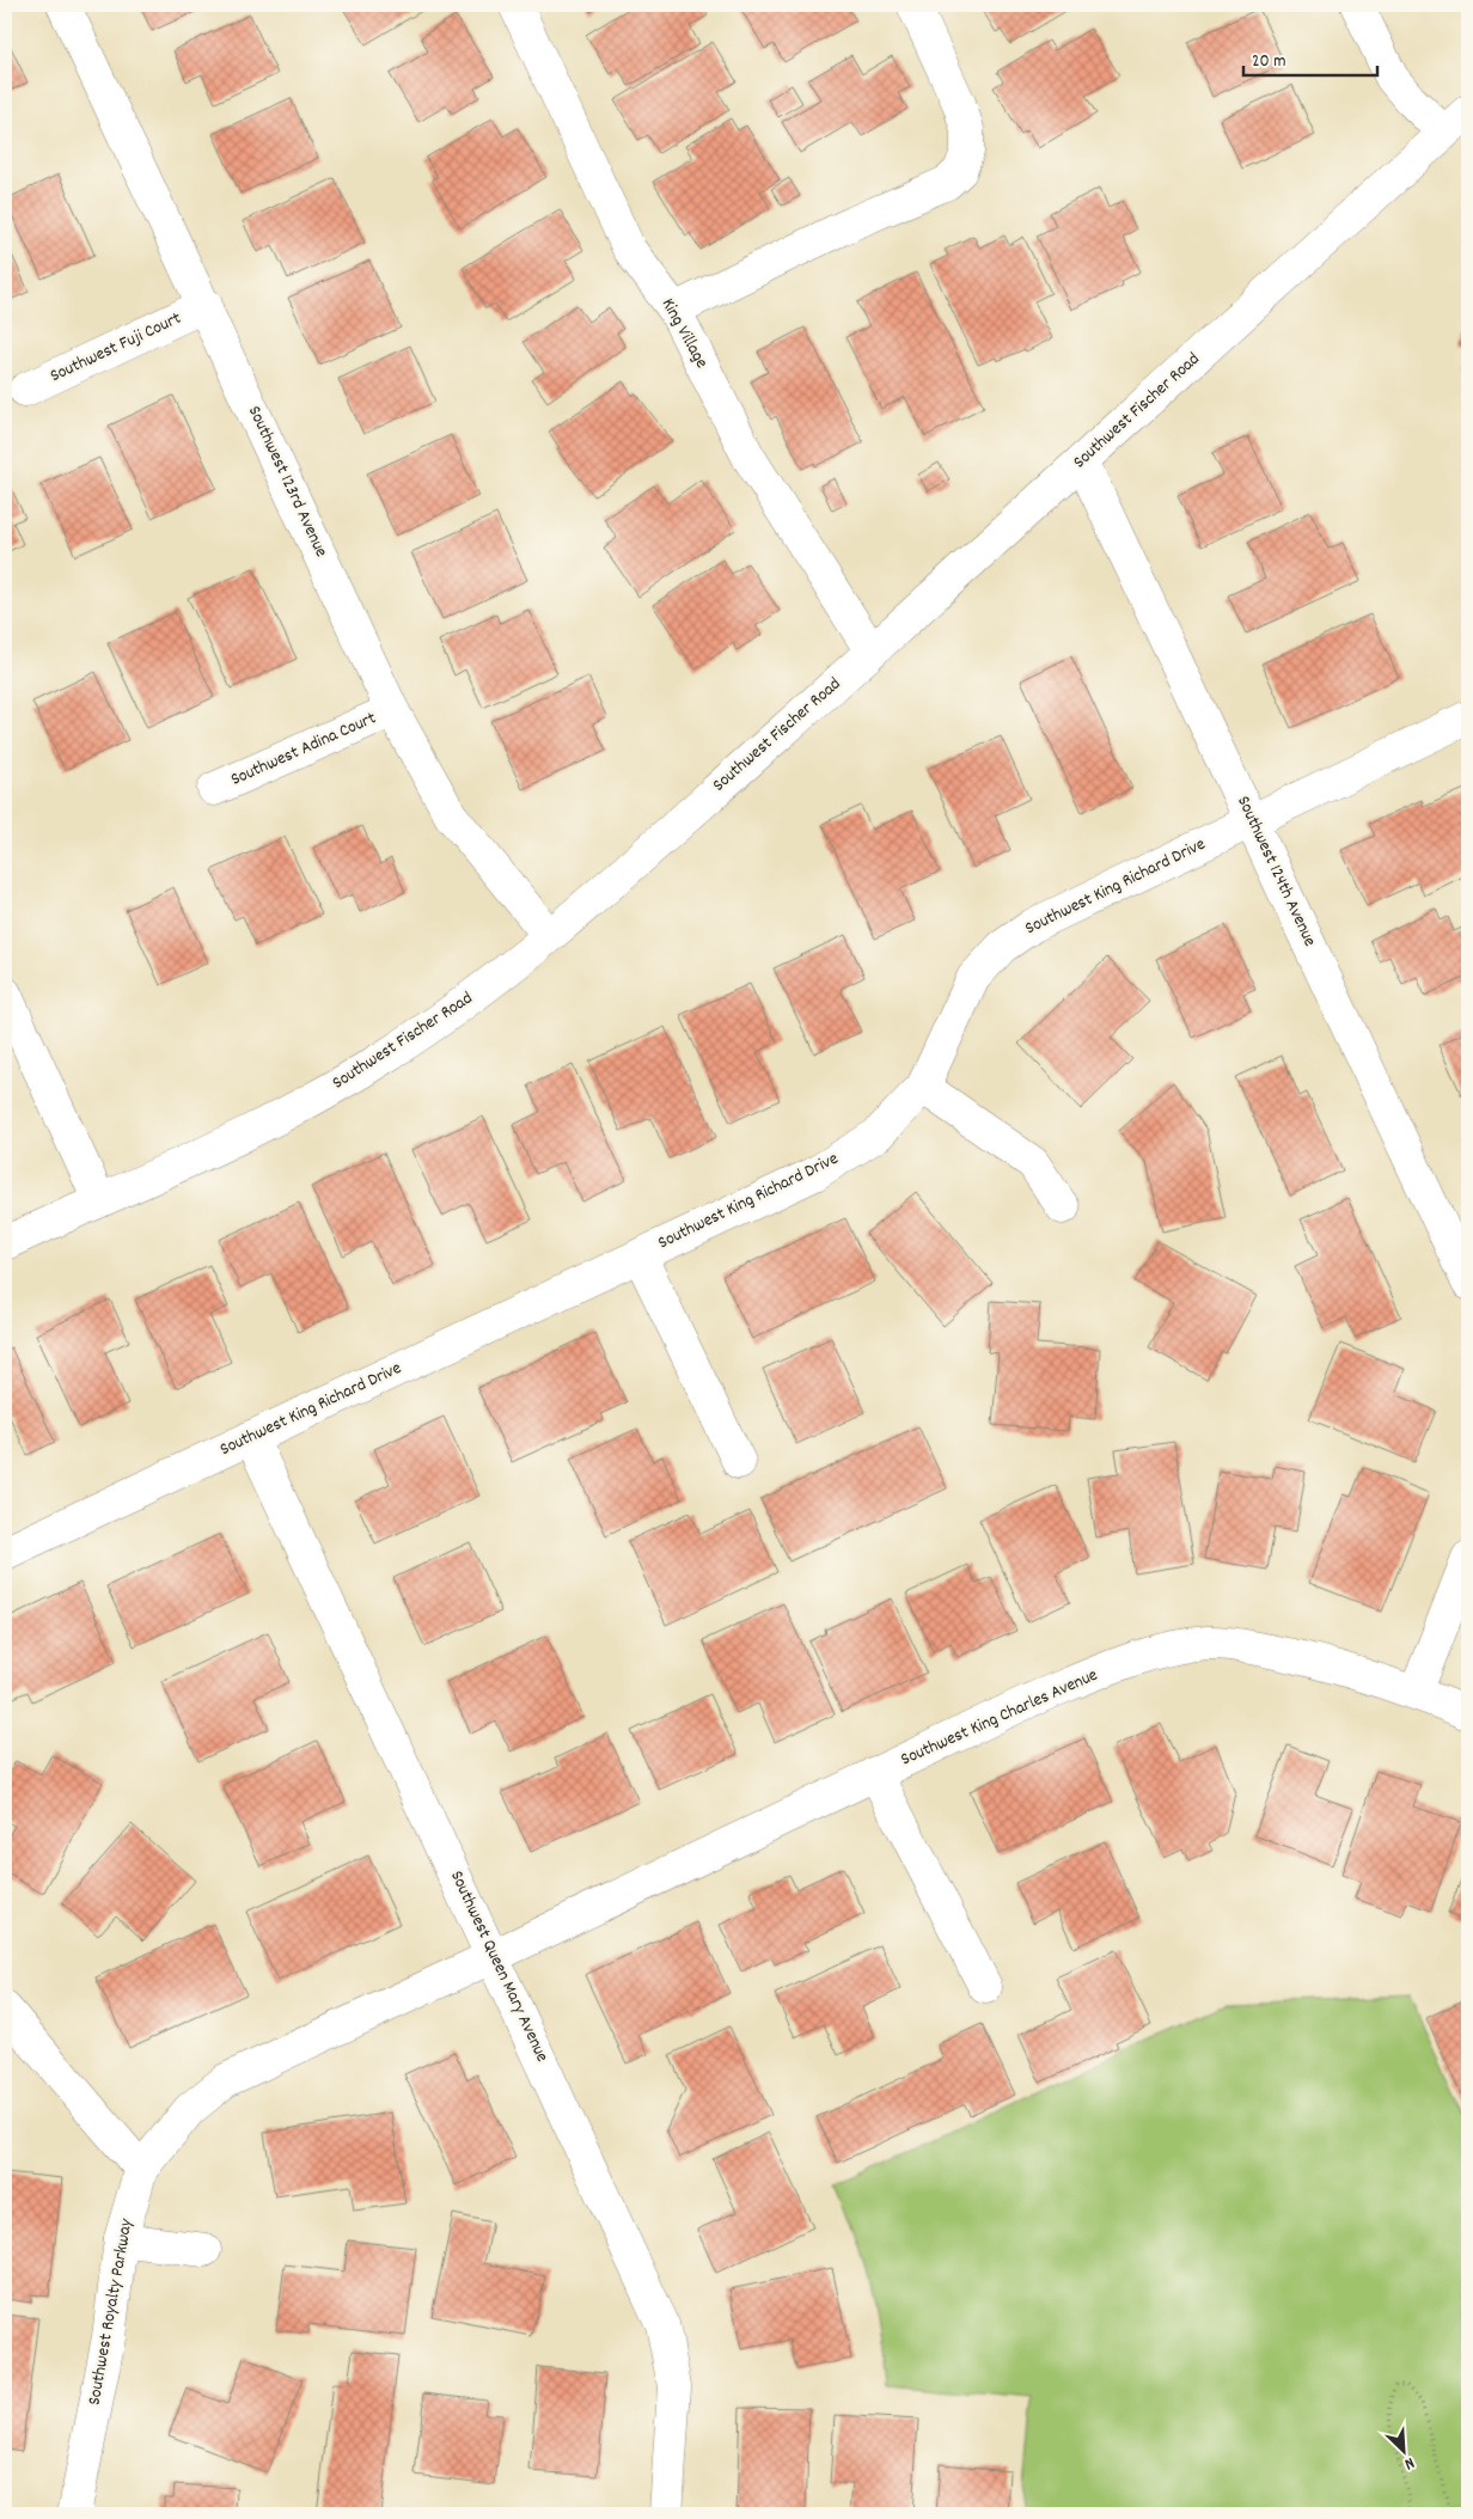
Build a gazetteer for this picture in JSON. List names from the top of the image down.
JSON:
{
  "streets": {
    "street": [
      "King Village",
      "Southwest Fuji Court",
      "Southwest Fischer Road",
      "Southwest 123rd Avenue",
      "Southwest Adina Court",
      "Southwest 124th Avenue",
      "Southwest King Richard Drive",
      "Southwest King Charles Avenue",
      "Southwest Queen Mary Avenue",
      "Southwest Royalty Parkway"
    ]
  },
  "crossings": [
    ["King Village", "Southwest Fischer Road"],
    ["Southwest Fuji Court", "Southwest 123rd Avenue"],
    ["Southwest Fischer Road", "Southwest 123rd Avenue"],
    ["Southwest Fischer Road", "Southwest 124th Avenue"],
    ["Southwest 123rd Avenue", "Southwest Adina Court"],
    ["Southwest 124th Avenue", "Southwest King Richard Drive"],
    ["Southwest King Richard Drive", "Southwest Queen Mary Avenue"],
    ["Southwest King Charles Avenue", "Southwest Queen Mary Avenue"],
    ["Southwest King Charles Avenue", "Southwest Royalty Parkway"],
    ["Southwest Queen Mary Avenue", "Southwest Royalty Parkway"]
  ],
  "scale_bar": "20 m",
  "north": "bottom right"
}
